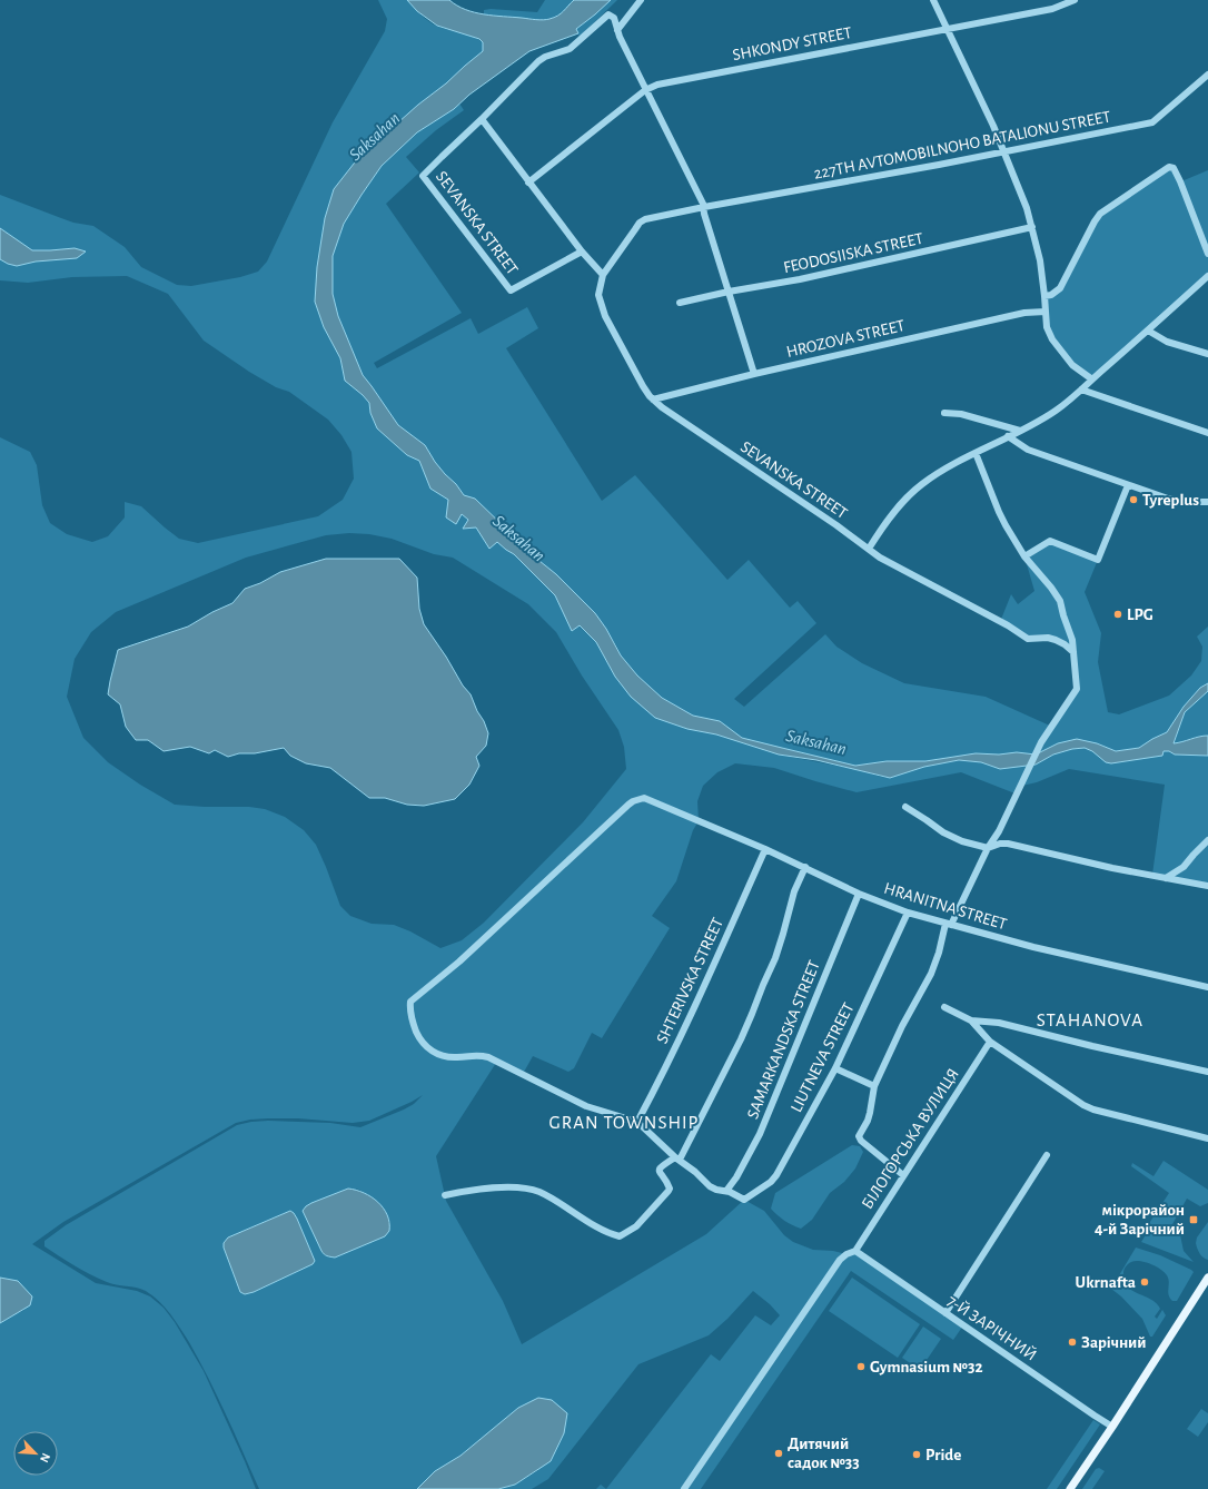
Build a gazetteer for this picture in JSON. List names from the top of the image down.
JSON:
{
  "streets": {
    "street": [
      "SHKONDY STREET",
      "227TH AVTOMOBILNOHO BATALIONU STREET",
      "SEVANSKA STREET",
      "FEODOSIISKA STREET",
      "HROZOVA STREET",
      "HRANITNA STREET",
      "SHTERIVSKA STREET",
      "SAMARKANDSKA STREET",
      "LIUTNEVA STREET",
      "БІЛОГОРСЬКА ВУЛИЦЯ",
      "7-Й ЗАРІЧНИЙ"
    ]
  },
  "crossings": [
    ["227TH AVTOMOBILNOHO BATALIONU STREET", "SEVANSKA STREET"],
    ["SEVANSKA STREET", "HROZOVA STREET"],
    ["HRANITNA STREET", "SHTERIVSKA STREET"],
    ["HRANITNA STREET", "SAMARKANDSKA STREET"],
    ["HRANITNA STREET", "LIUTNEVA STREET"],
    ["SAMARKANDSKA STREET", "LIUTNEVA STREET"],
    ["БІЛОГОРСЬКА ВУЛИЦЯ", "7-Й ЗАРІЧНИЙ"]
  ],
  "districts": ["STAHANOVA", "GRAN TOWNSHIP"],
  "water": ["Saksahan"],
  "places": {
    "other": [
      "Tyreplus",
      "LPG",
      "Ukrnafta",
      "Зарічний",
      "Gymnasium №32",
      "Дитячий садок №33",
      "Pride"
    ],
    "transit": ["мікрорайон 4-й Зарічний"]
  },
  "north": "bottom right"
}
